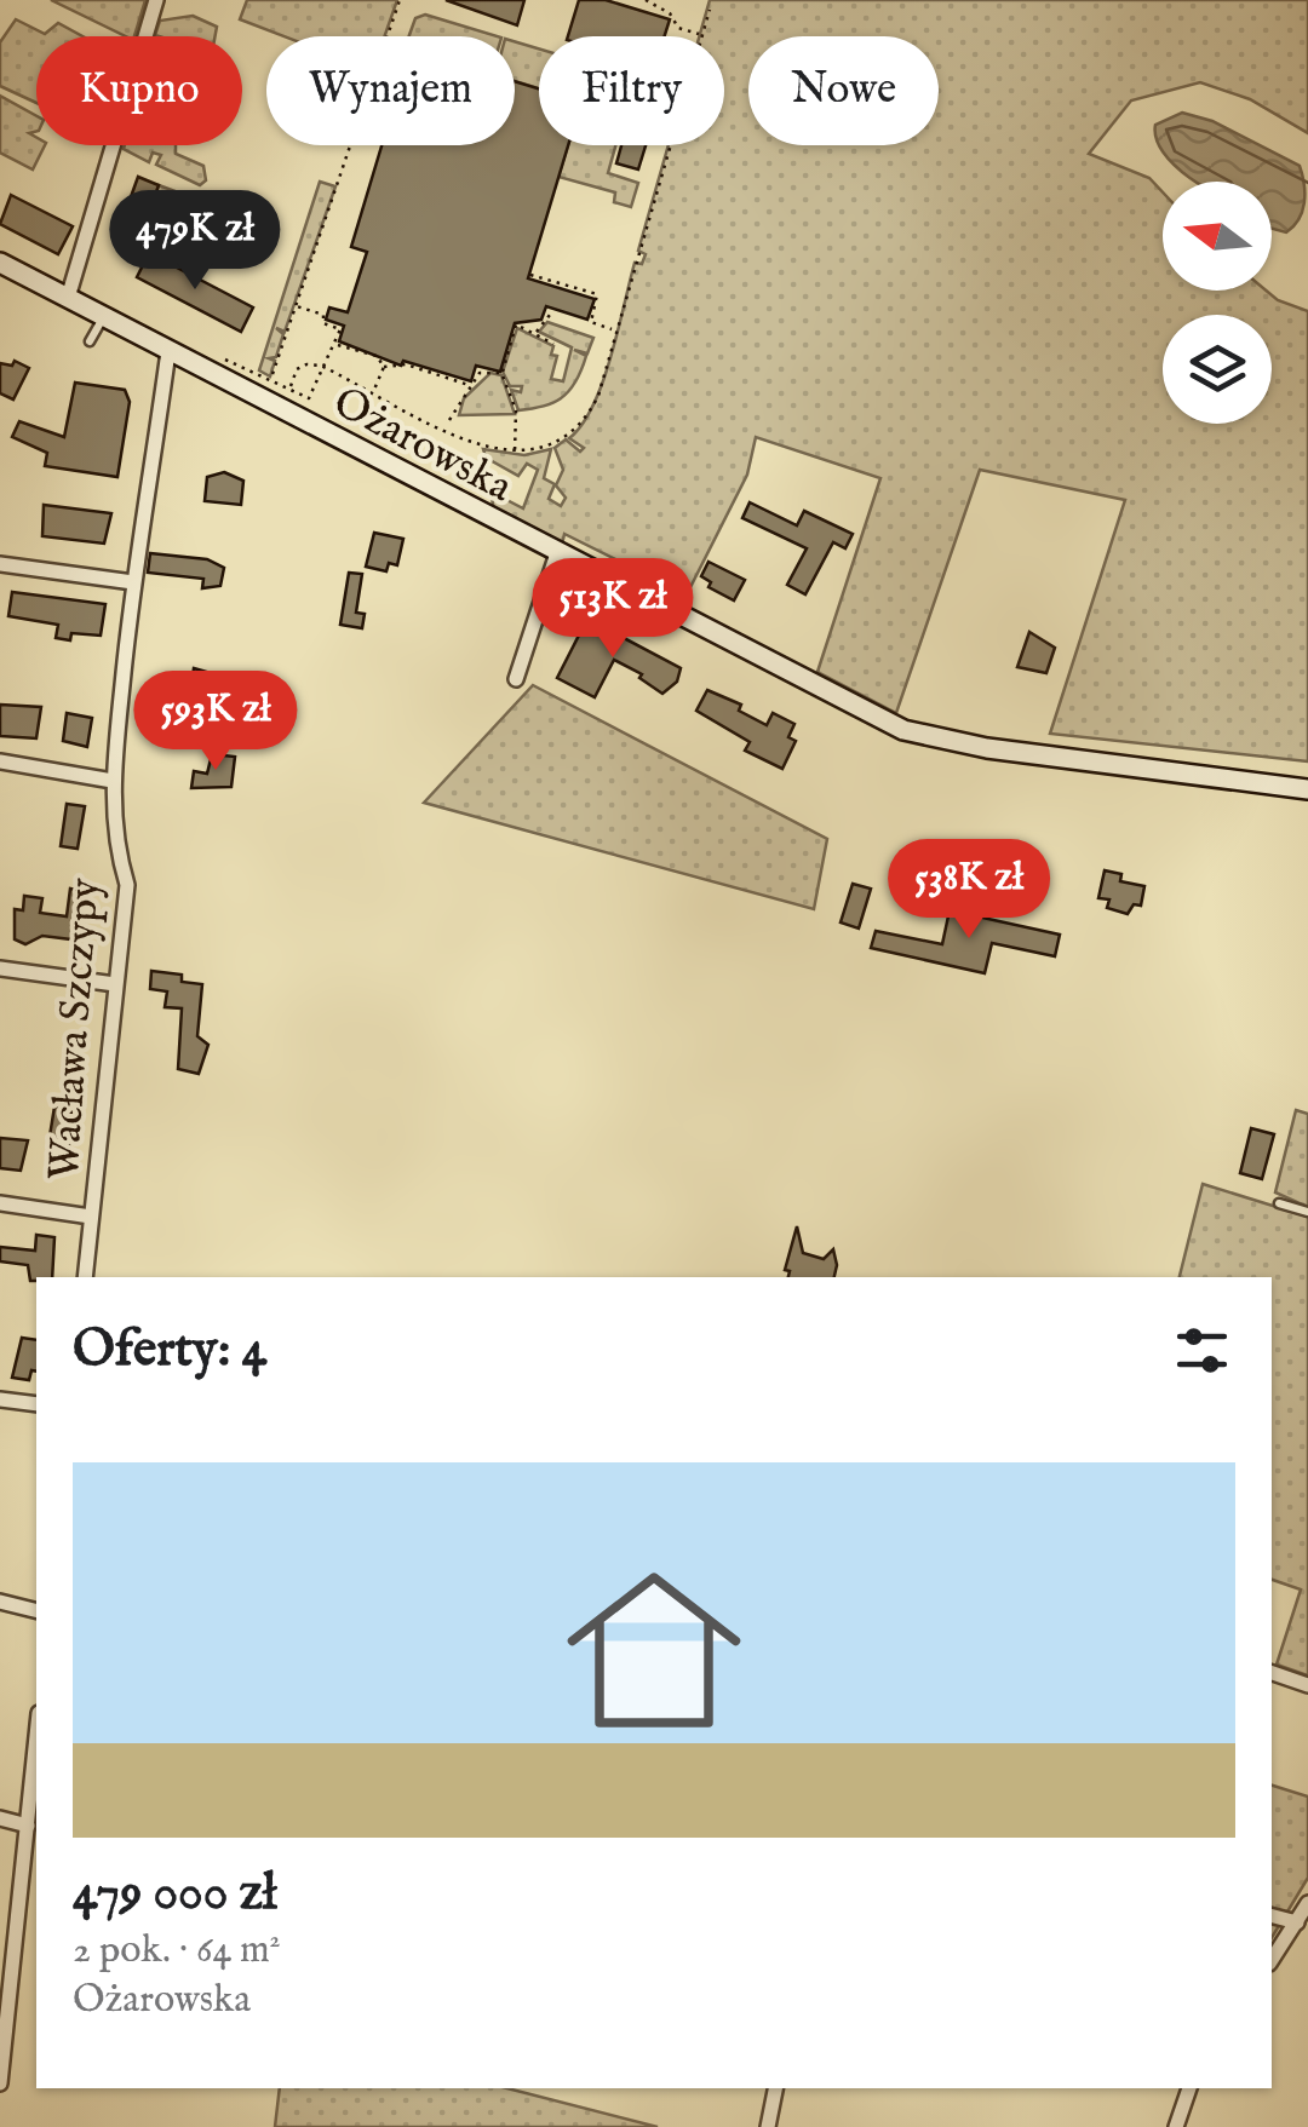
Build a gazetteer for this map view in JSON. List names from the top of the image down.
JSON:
{
  "streets": {
    "main road": ["Ożarowska"],
    "street": ["Wacława Szczypy"]
  },
  "crossings": [
    ["Ożarowska", "Wacława Szczypy"]
  ],
  "north": "left",
  "page": {
    "chip": [
      "Kupno",
      "Wynajem",
      "Filtry",
      "Nowe"
    ],
    "price": [
      "479K zł",
      "513K zł",
      "593K zł",
      "538K zł"
    ],
    "heading": "Oferty: 4",
    "list": [
      {
        "name": "479 000 zł",
        "note": "2 pok. · 64 m² · Ożarowska"
      }
    ]
  }
}
